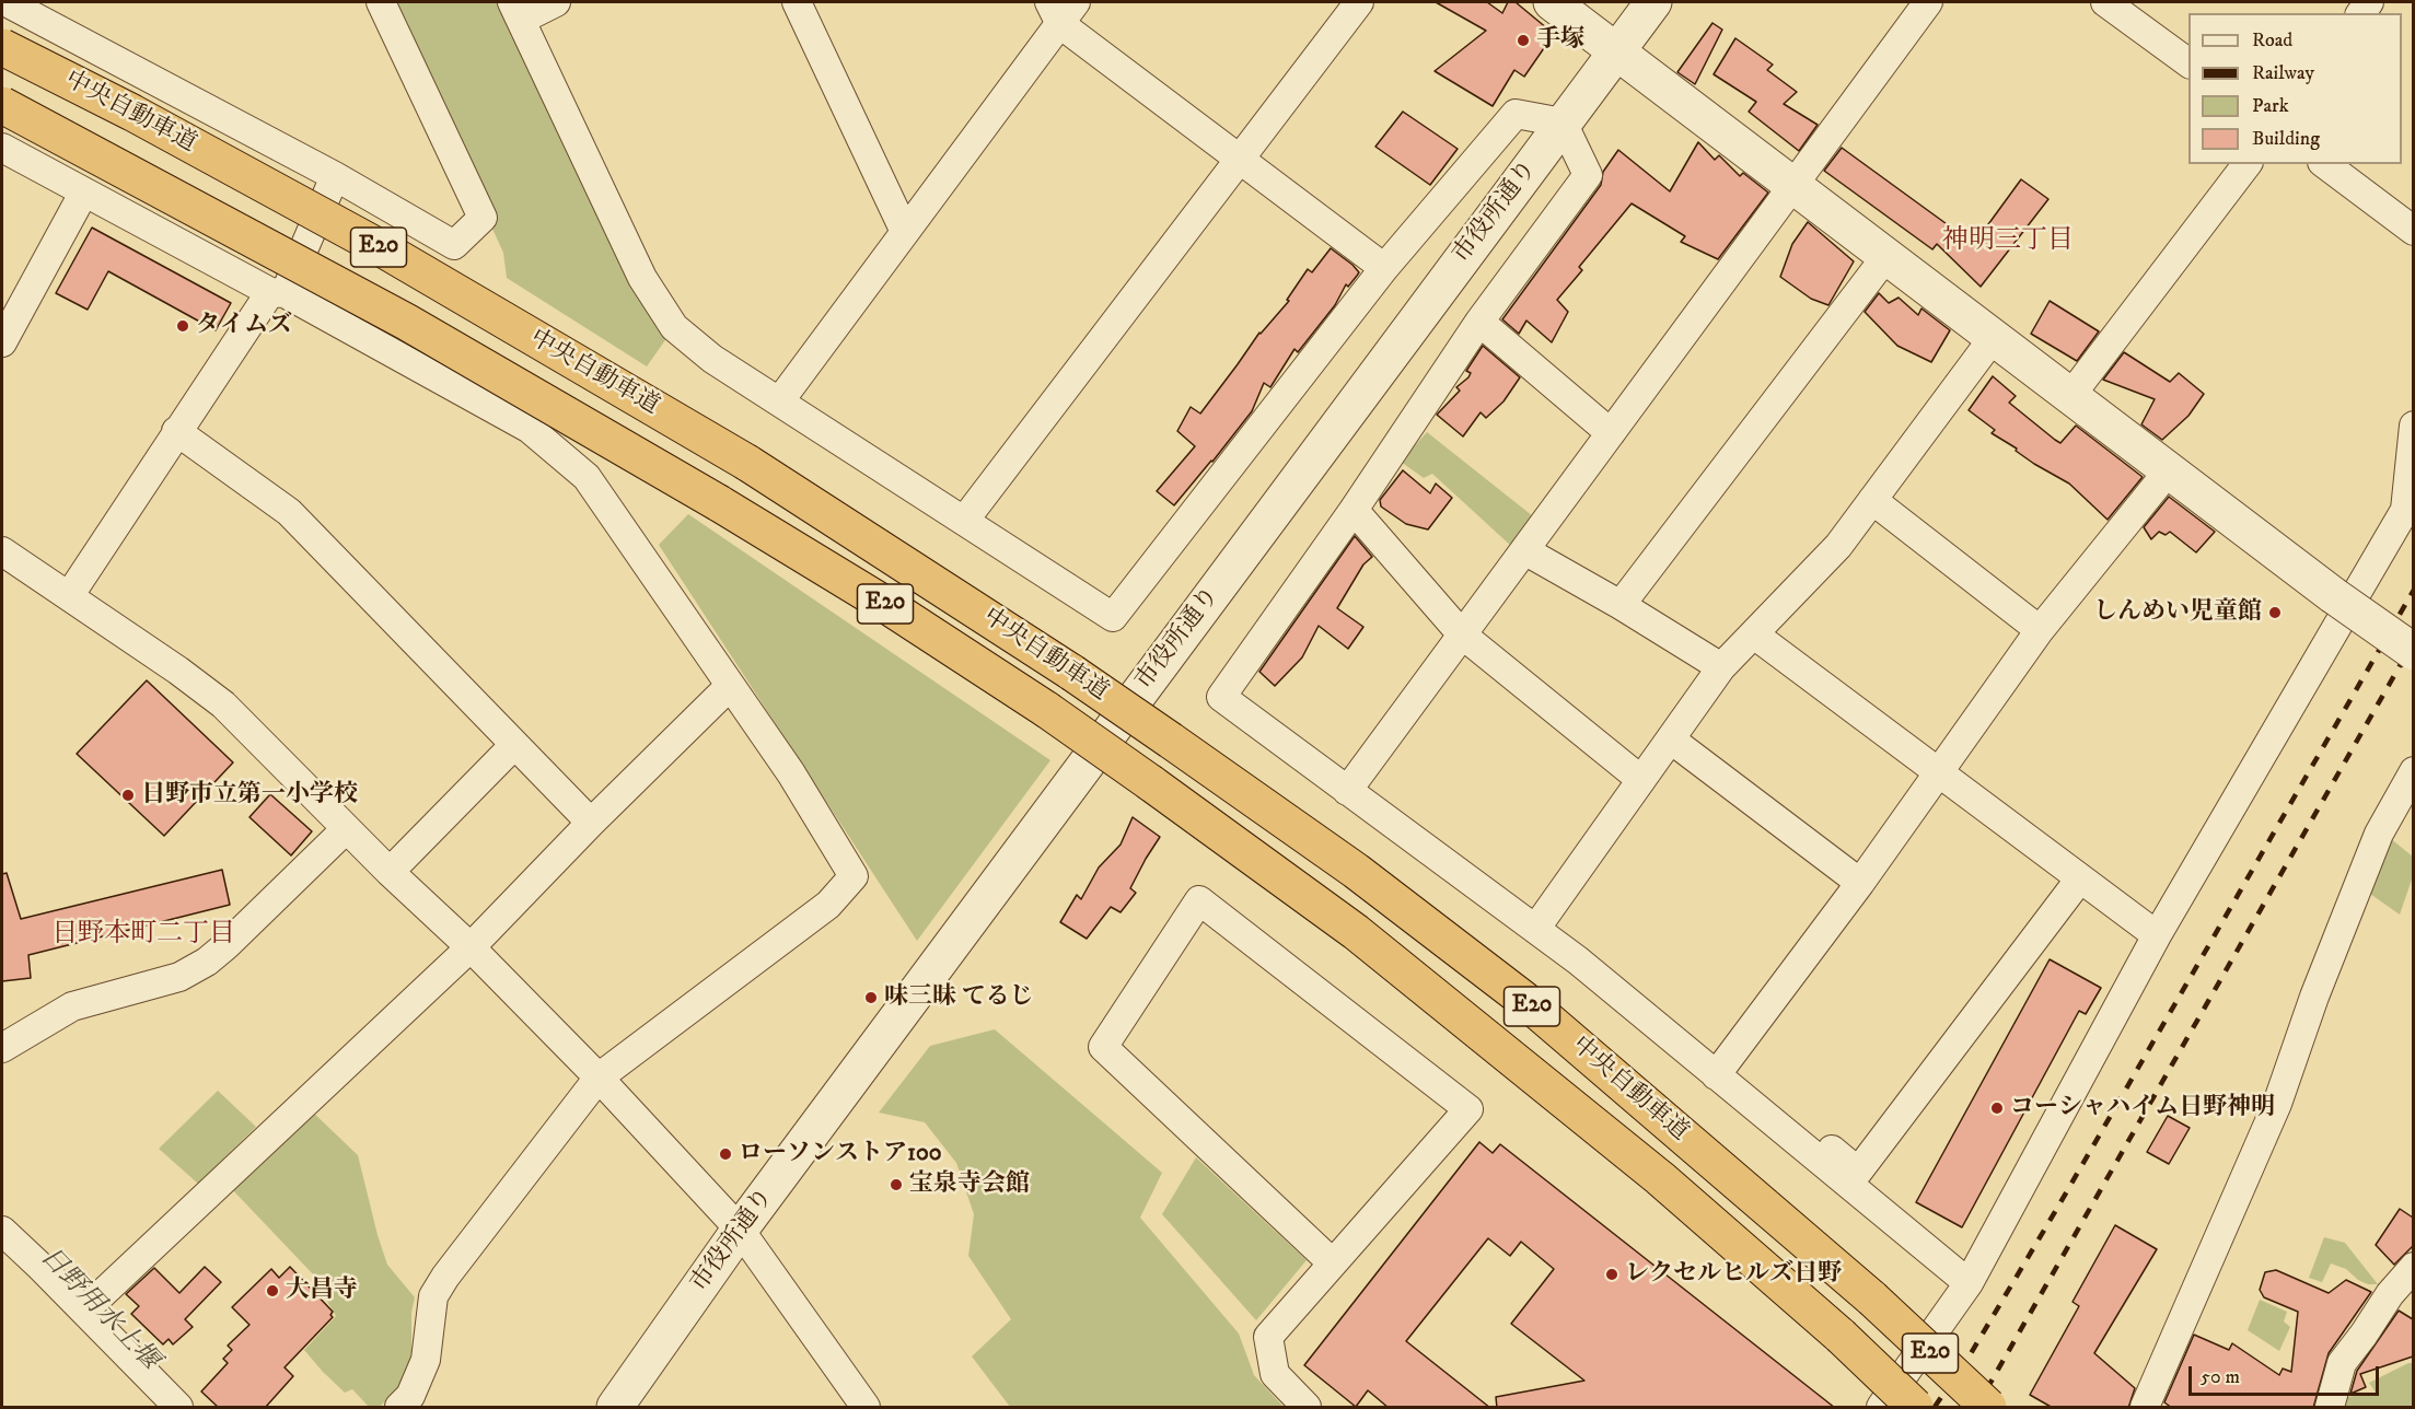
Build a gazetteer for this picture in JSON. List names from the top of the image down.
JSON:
{
  "streets": {
    "highway": ["中央自動車道", "E20"],
    "street": ["市役所通り"]
  },
  "districts": ["神明三丁目", "日野本町二丁目"],
  "water": ["日野用水上堰"],
  "places": [
    "手塚",
    "タイムズ",
    "しんめい児童館",
    "日野市立第一小学校",
    "味三昧 てるじ",
    "コーシャハイム日野神明",
    "ローソンストア100",
    "宝泉寺会館",
    "レクセルヒルズ日野",
    "大昌寺"
  ],
  "legend": [
    "Road",
    "Railway",
    "Park",
    "Building"
  ],
  "scale_bar": "50 m"
}
